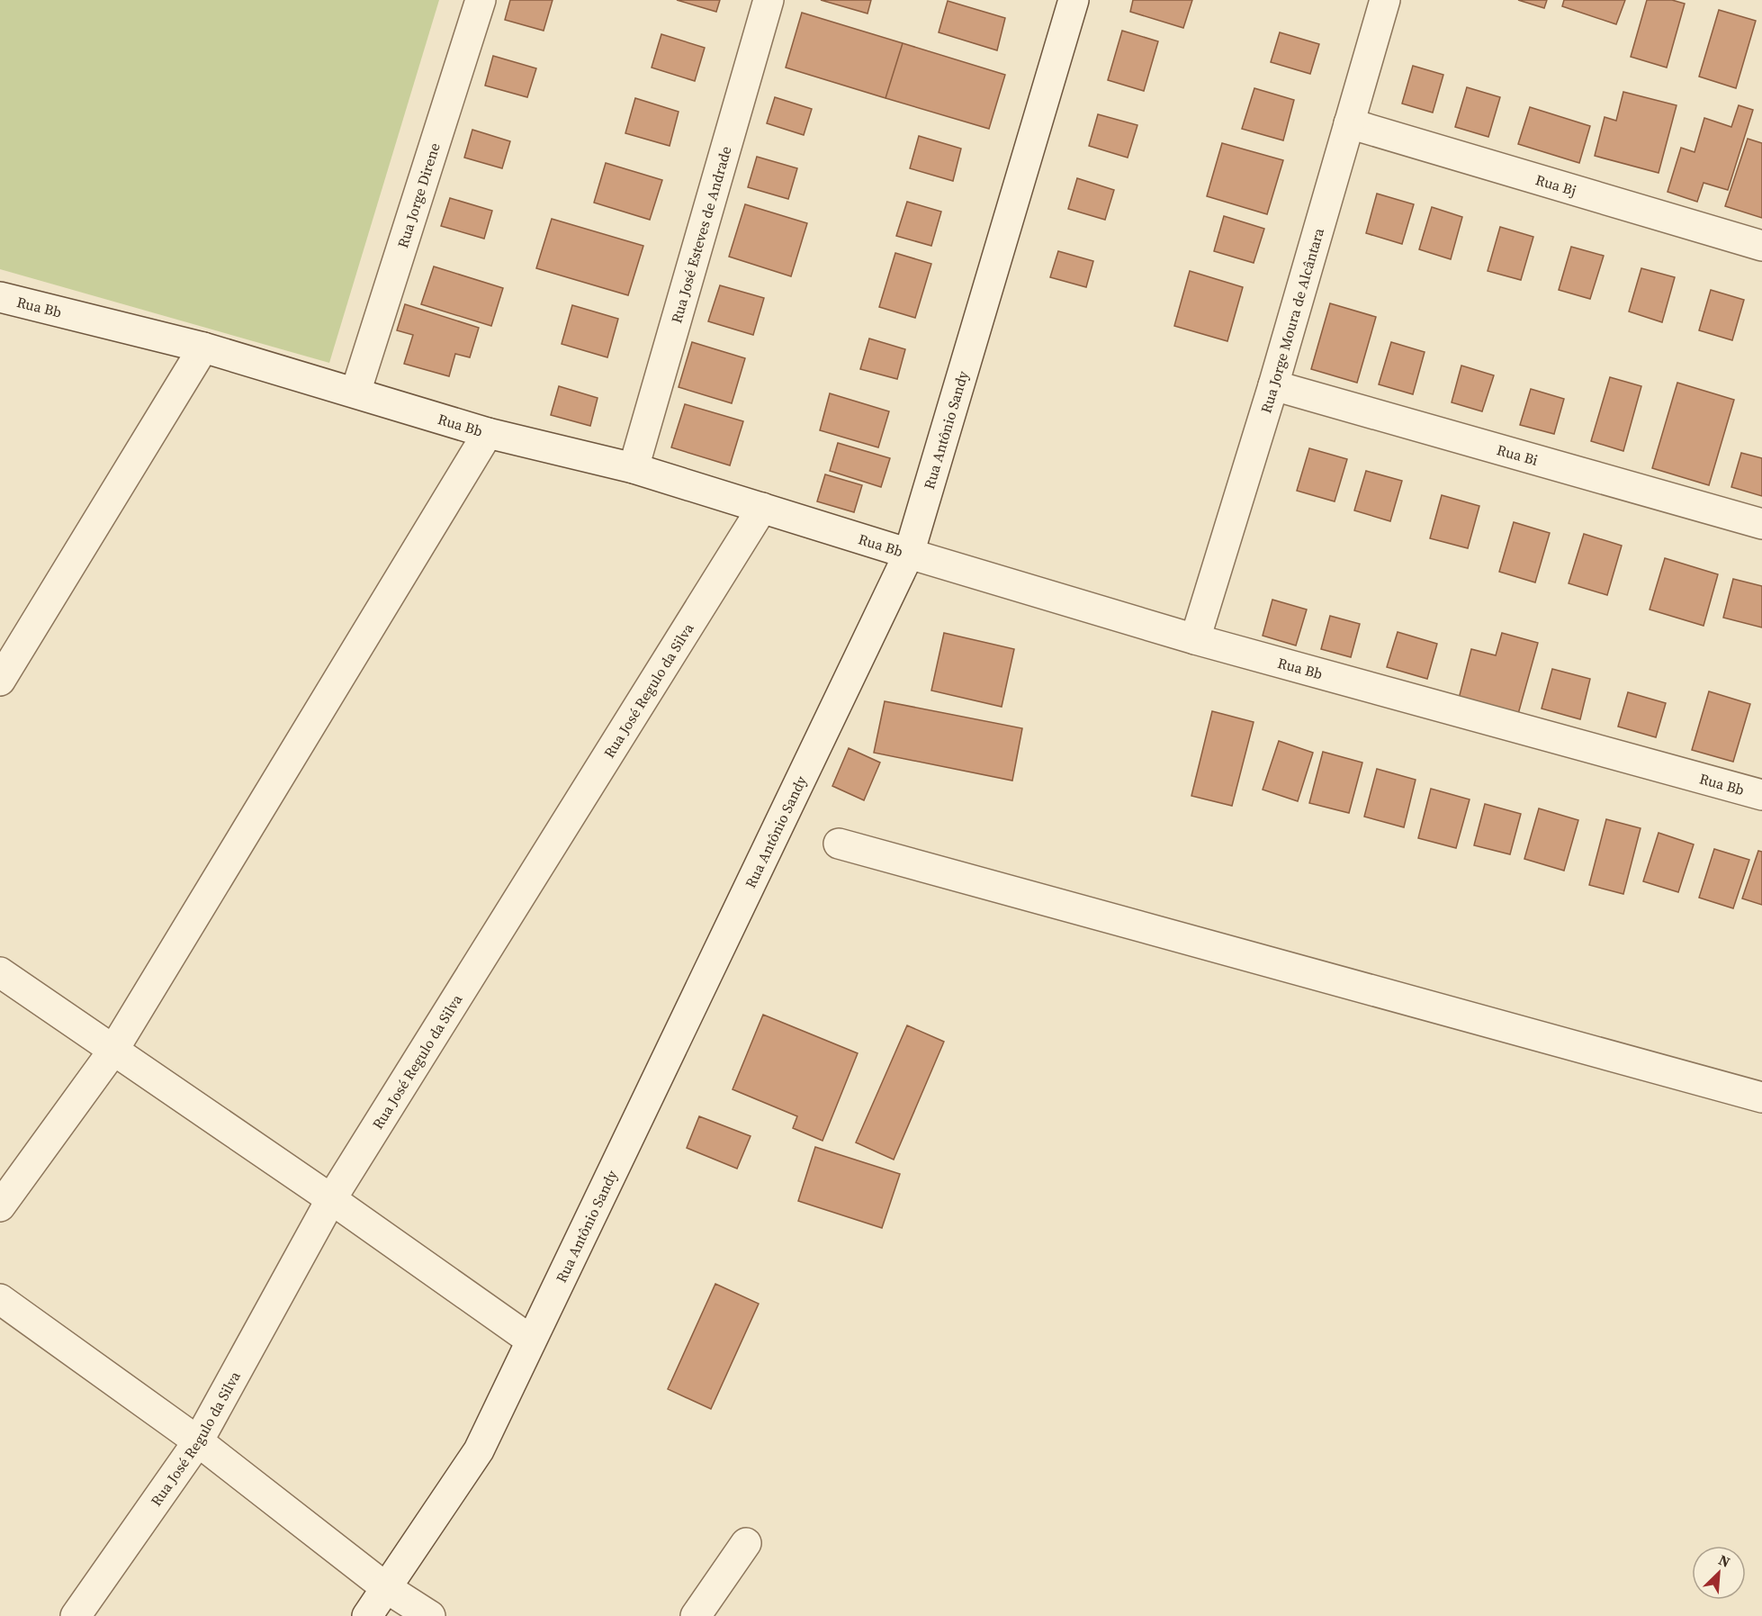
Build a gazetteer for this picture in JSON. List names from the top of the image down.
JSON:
{
  "streets": {
    "street": [
      "Rua Bj",
      "Rua Jorge Direne",
      "Rua José Esteves de Andrade",
      "Rua Bb",
      "Rua Jorge Moura de Alcântara",
      "Rua Antônio Sandy",
      "Rua Bi",
      "Rua José Regulo da Silva"
    ]
  },
  "crossings": [
    ["Rua Bj", "Rua Jorge Moura de Alcântara"],
    ["Rua Jorge Direne", "Rua Bb"],
    ["Rua José Esteves de Andrade", "Rua Bb"],
    ["Rua Bb", "Rua Jorge Moura de Alcântara"],
    ["Rua Bb", "Rua Antônio Sandy"],
    ["Rua Bb", "Rua José Regulo da Silva"],
    ["Rua Jorge Moura de Alcântara", "Rua Bi"]
  ],
  "north": "top right"
}
